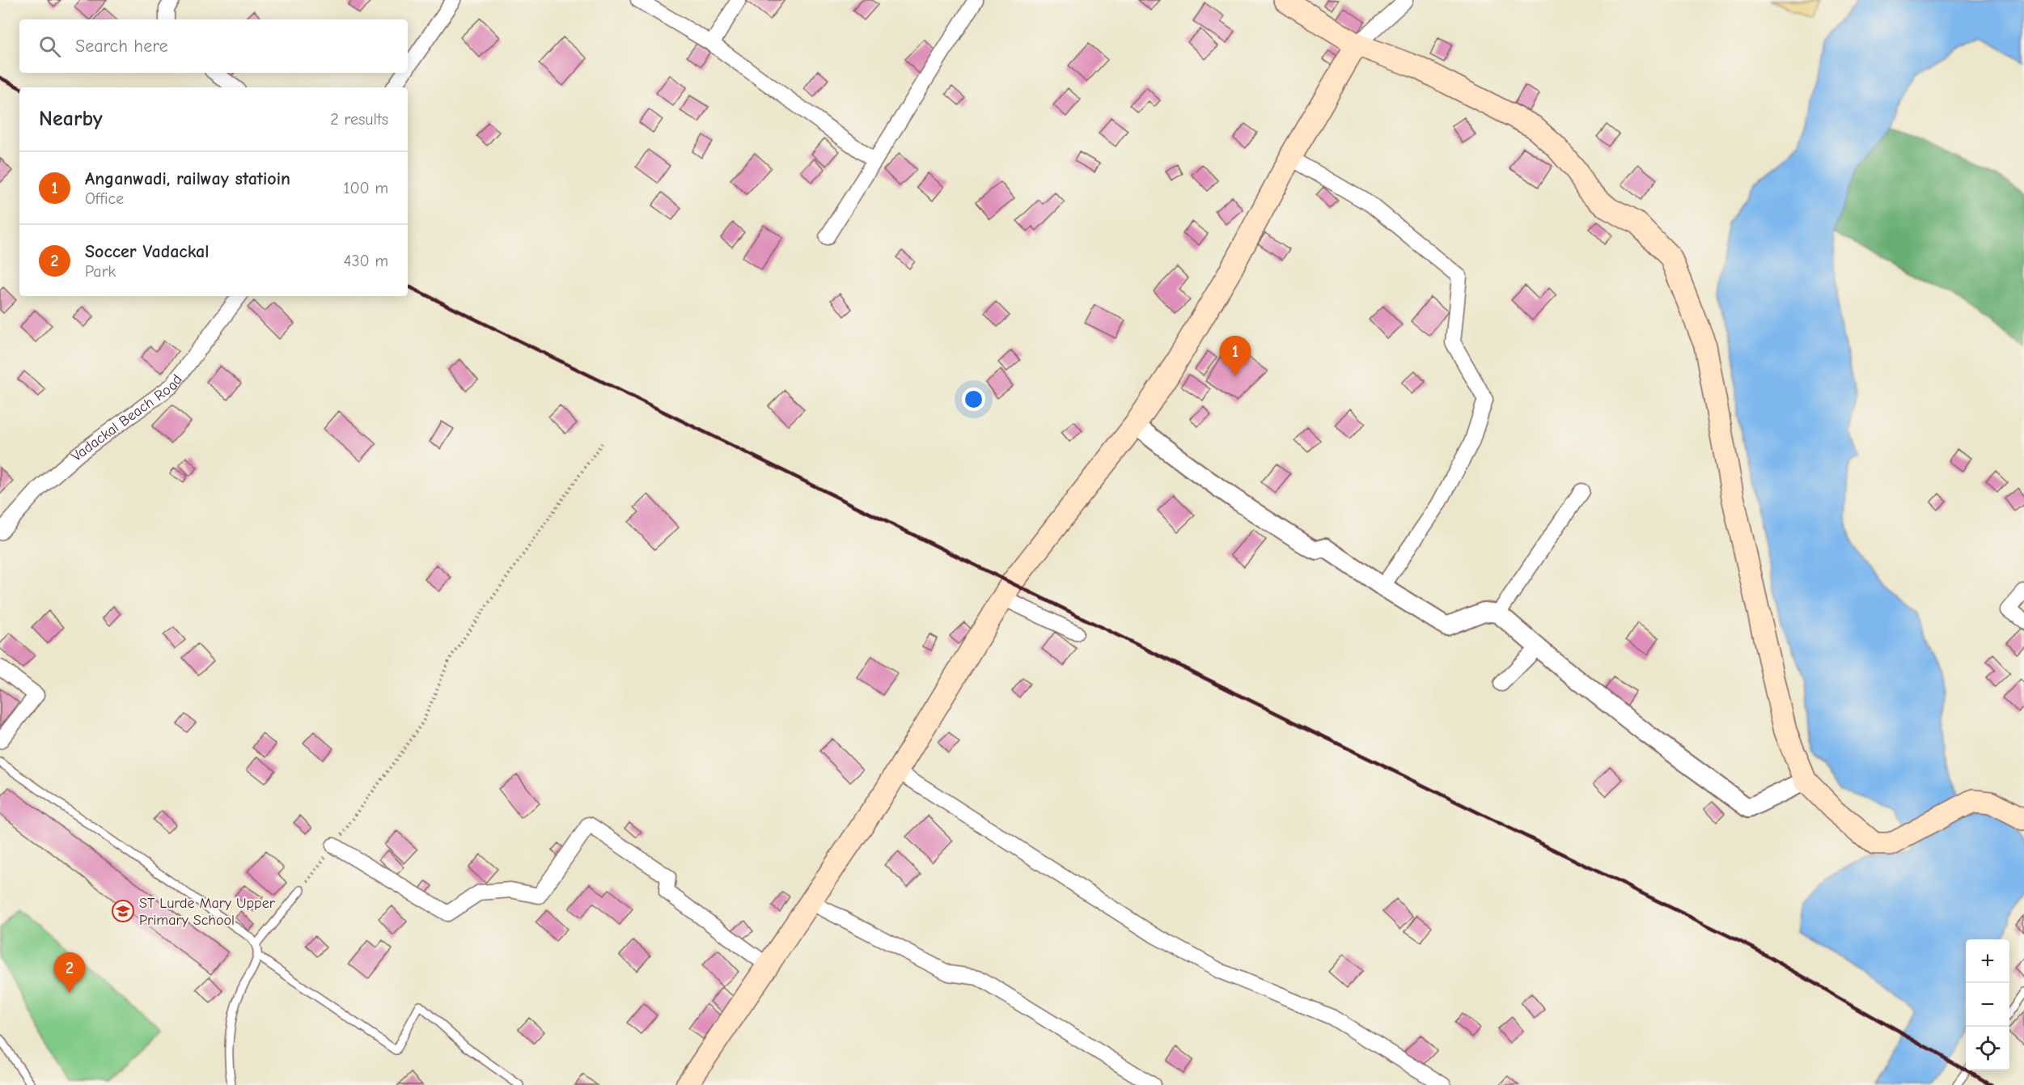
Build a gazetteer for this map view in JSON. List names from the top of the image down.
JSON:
{
  "streets": {
    "street": ["Vadackal Beach Road"]
  },
  "places": {
    "school or university": ["ST Lurde Mary Upper Primary School"]
  },
  "page": {
    "search": "Search here",
    "heading": ["Nearby", "2 results"],
    "list": [
      {
        "mark": "1",
        "name": "Anganwadi, railway statioin",
        "note": "Office",
        "value": "100 m"
      },
      {
        "mark": "2",
        "name": "Soccer Vadackal",
        "note": "Park",
        "value": "430 m"
      }
    ],
    "pins": ["1", "2"],
    "map_buttons": ["+", "−"]
  }
}
